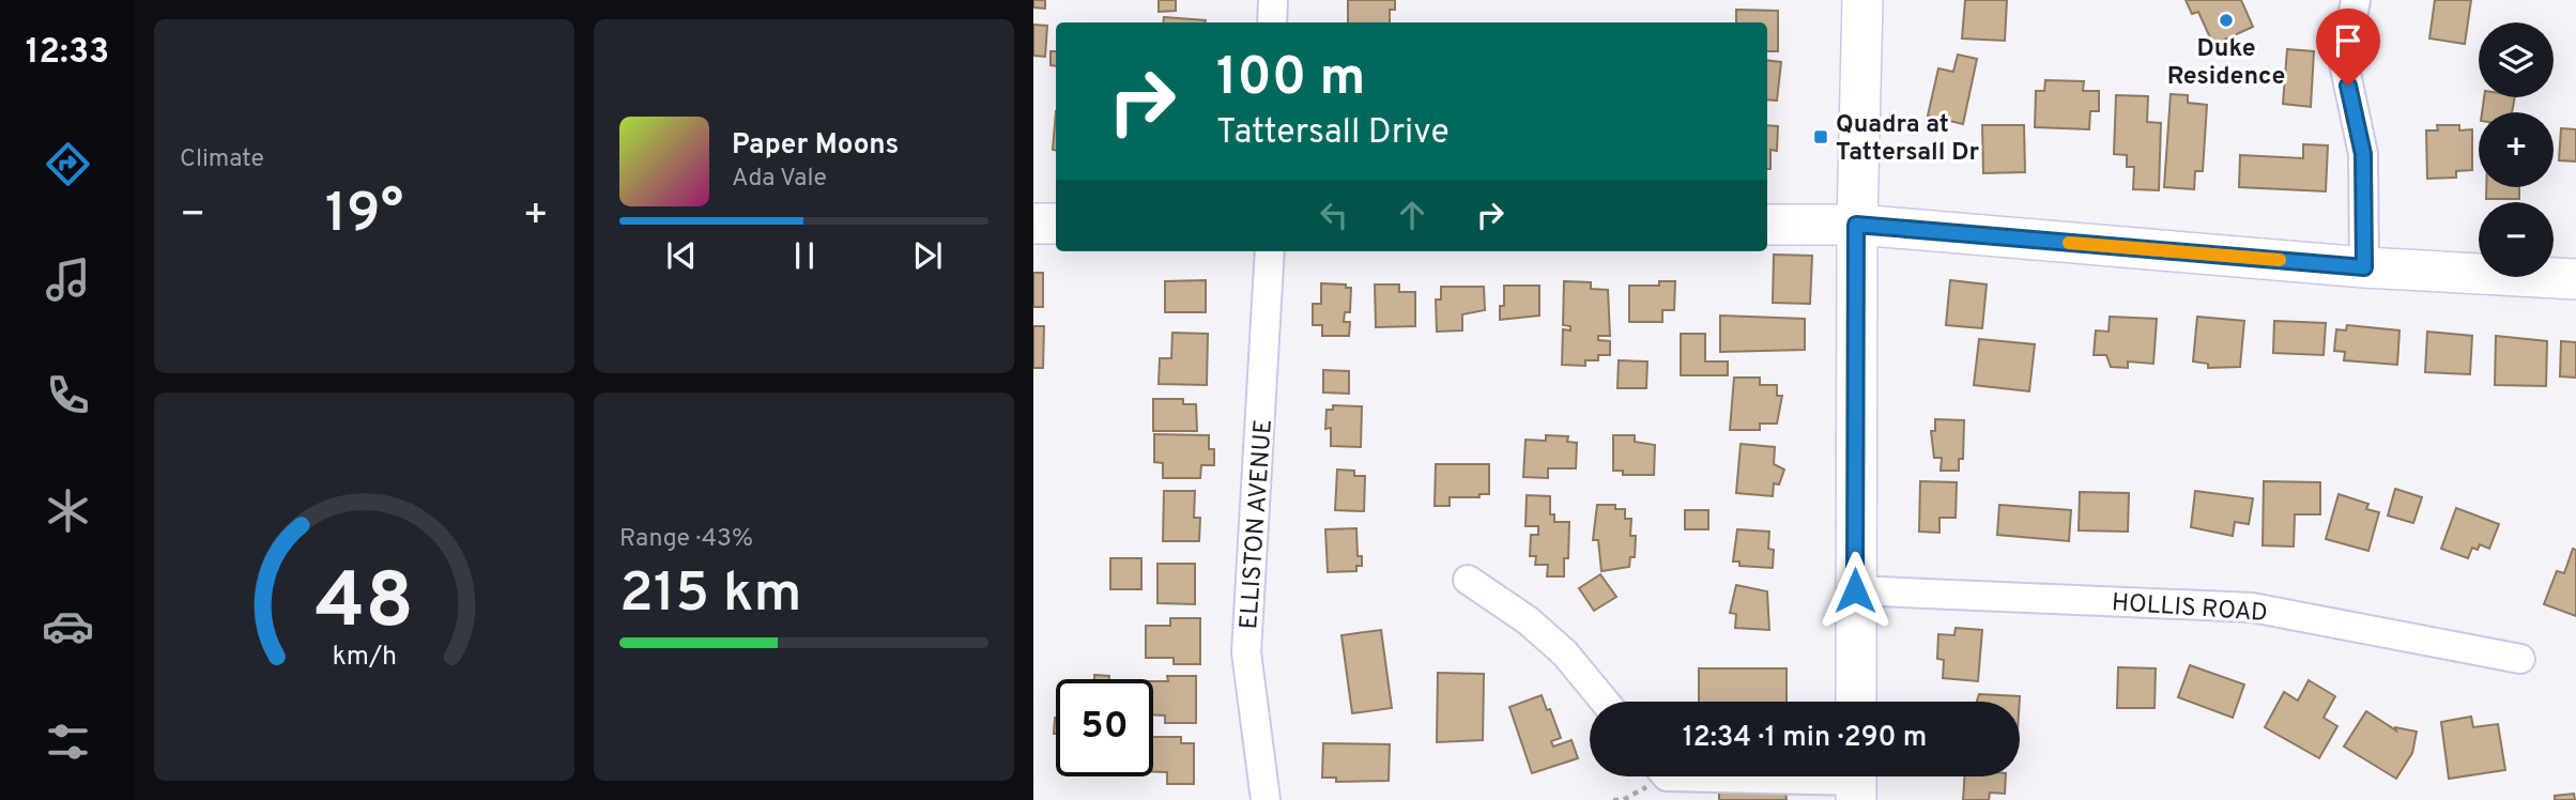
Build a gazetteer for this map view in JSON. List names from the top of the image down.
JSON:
{
  "streets": {
    "street": ["ELLISTON AVENUE", "HOLLIS ROAD"]
  },
  "places": {
    "other": ["Duke Residence"],
    "transit": ["Quadra at Tattersall Dr"]
  },
  "page": {
    "tabs": "12:33",
    "tile": [
      "Climate",
      ["Range · 43%", "215 km"]
    ],
    "map_buttons": ["+", "−"],
    "turn": ["100 m", "Tattersall Drive"],
    "song": ["Paper Moons", "Ada Vale"],
    "heat": ["−", "19°", "+"],
    "limit": "50",
    "trip": "12:34 · 1 min · 290 m",
    "gauge": ["48", "km/h"]
  }
}
